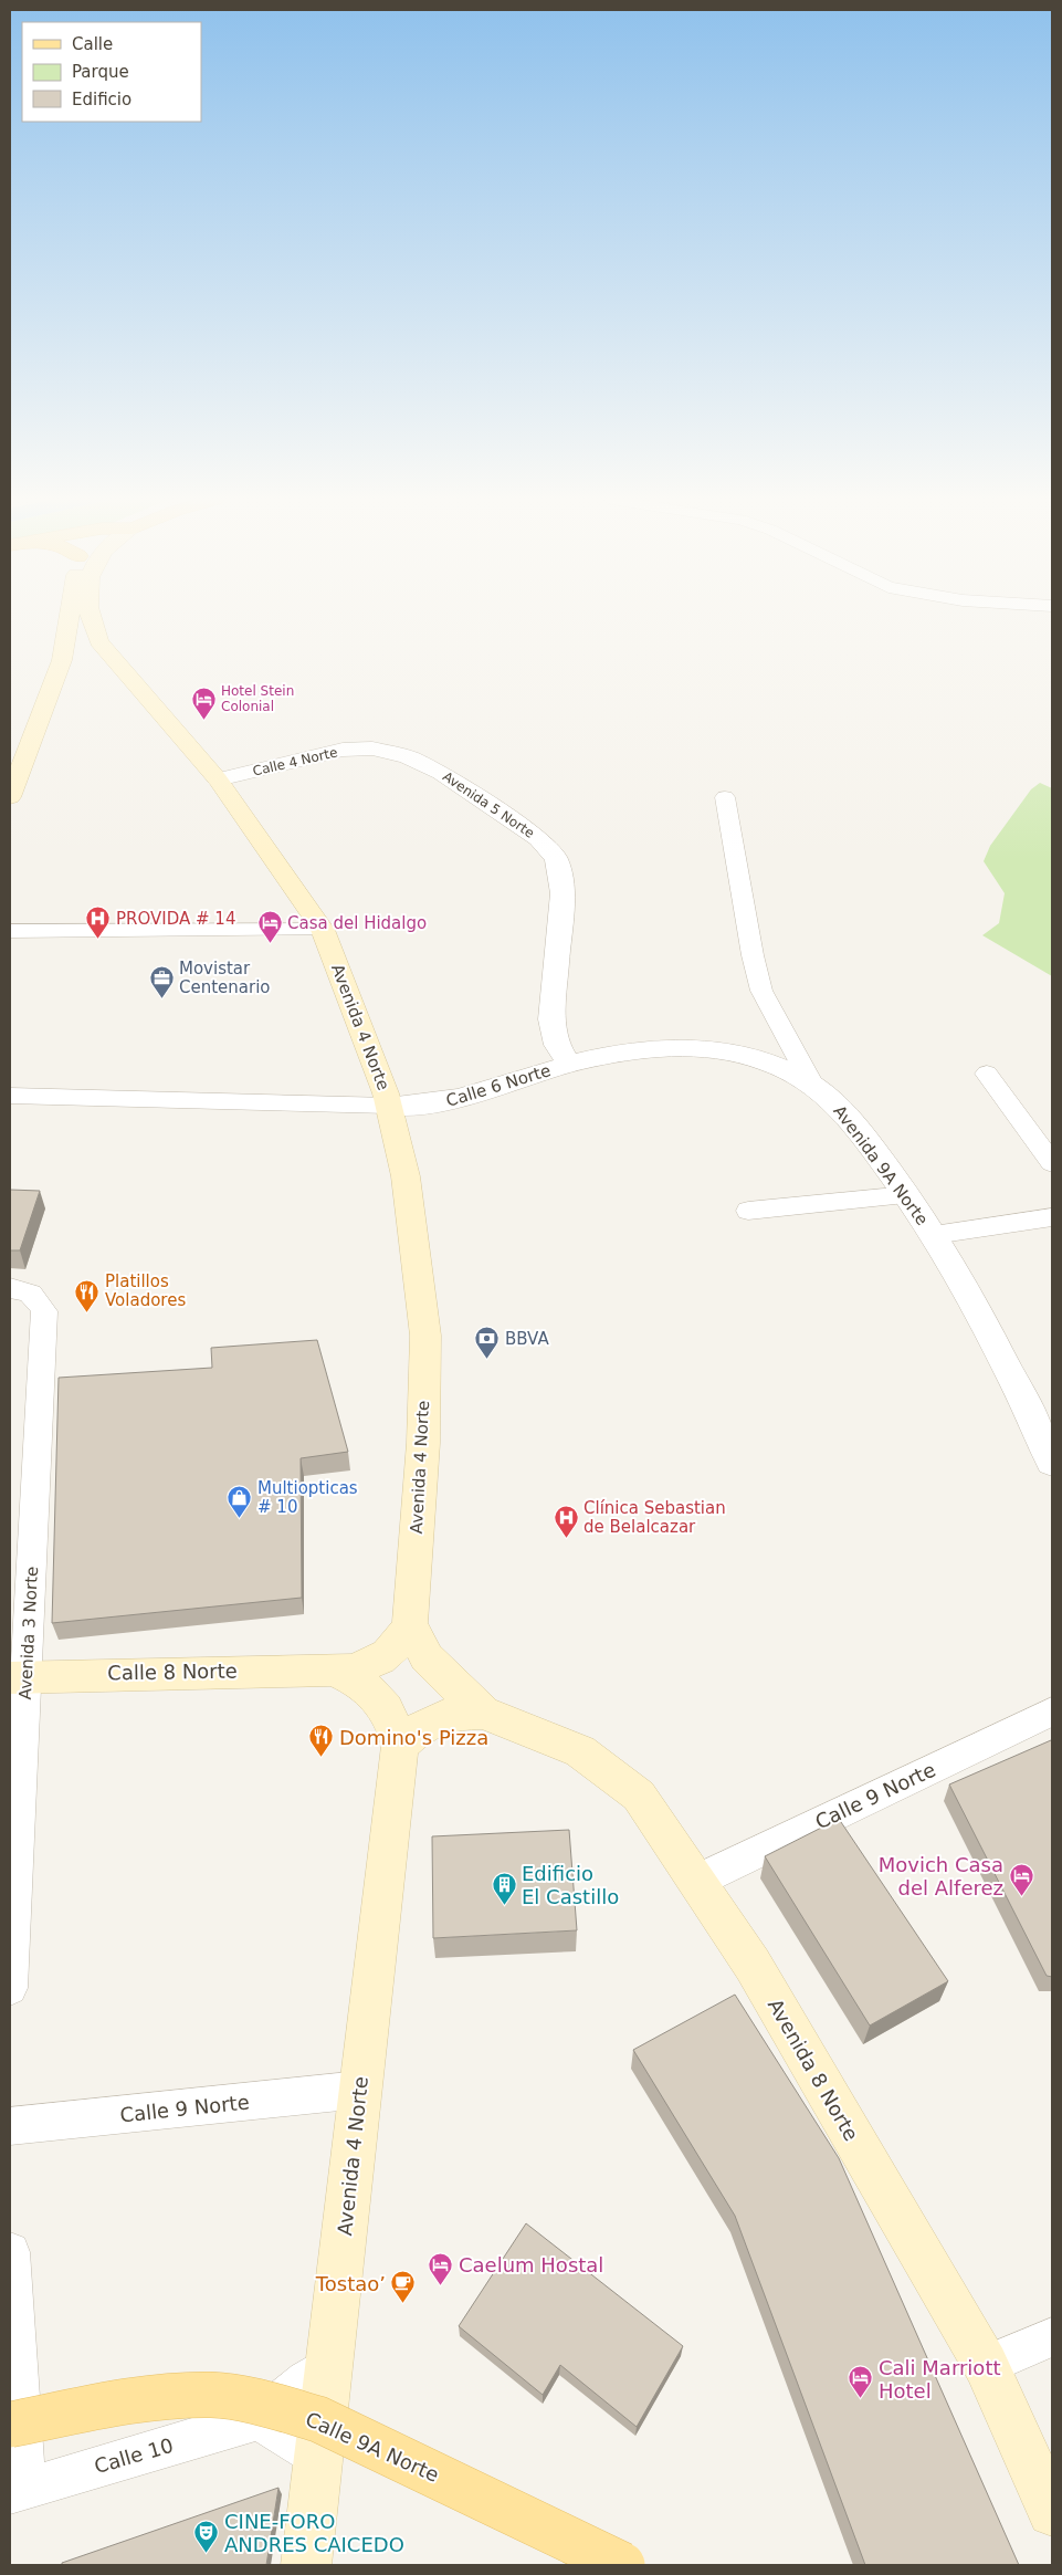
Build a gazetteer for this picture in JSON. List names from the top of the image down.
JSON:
{
  "streets": {
    "main road": [
      "Avenida 4 Norte",
      "Calle 8 Norte",
      "Avenida 8 Norte",
      "Calle 9A Norte"
    ],
    "street": [
      "Calle 4 Norte",
      "Avenida 5 Norte",
      "Calle 6 Norte",
      "Avenida 9A Norte",
      "Avenida 3 Norte",
      "Calle 9 Norte",
      "Calle 10"
    ]
  },
  "crossings": [
    ["Calle 4 Norte", "Avenida 5 Norte"],
    ["Calle 4 Norte", "Avenida 4 Norte"],
    ["Avenida 5 Norte", "Calle 6 Norte"],
    ["Avenida 4 Norte", "Calle 6 Norte"],
    ["Avenida 4 Norte", "Calle 8 Norte"],
    ["Avenida 4 Norte", "Calle 9 Norte"],
    ["Avenida 4 Norte", "Avenida 8 Norte"],
    ["Avenida 4 Norte", "Calle 10"],
    ["Calle 6 Norte", "Avenida 9A Norte"],
    ["Avenida 3 Norte", "Calle 8 Norte"],
    ["Calle 8 Norte", "Avenida 8 Norte"],
    ["Calle 9 Norte", "Avenida 8 Norte"]
  ],
  "places": {
    "hotel": [
      "Hotel Stein Colonial",
      "Casa del Hidalgo",
      "Movich Casa del Alferez",
      "Caelum Hostal",
      "Cali Marriott Hotel"
    ],
    "hospital": ["PROVIDA # 14", "Clínica Sebastian de Belalcazar"],
    "office": ["Movistar Centenario"],
    "restaurant": ["Platillos Voladores", "Domino's Pizza"],
    "bank": ["BBVA"],
    "shop": ["Multiopticas # 10"],
    "building": ["Edificio El Castillo"],
    "cafe": ["Tostao’"],
    "theatre": ["CINE-FORO ANDRES CAICEDO"]
  },
  "legend": ["Calle", "Parque", "Edificio"]
}
